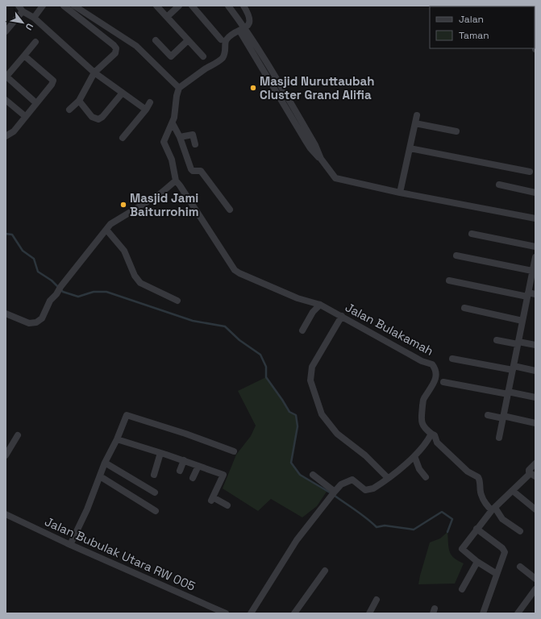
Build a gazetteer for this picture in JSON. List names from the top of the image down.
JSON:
{
  "streets": {
    "street": ["Jalan Bulakamah", "Jalan Bubulak Utara RW 005"]
  },
  "places": ["Masjid Nuruttaubah Cluster Grand Alifia", "Masjid Jami Baiturrohim"],
  "legend": ["Jalan", "Taman"],
  "north": "bottom right"
}
